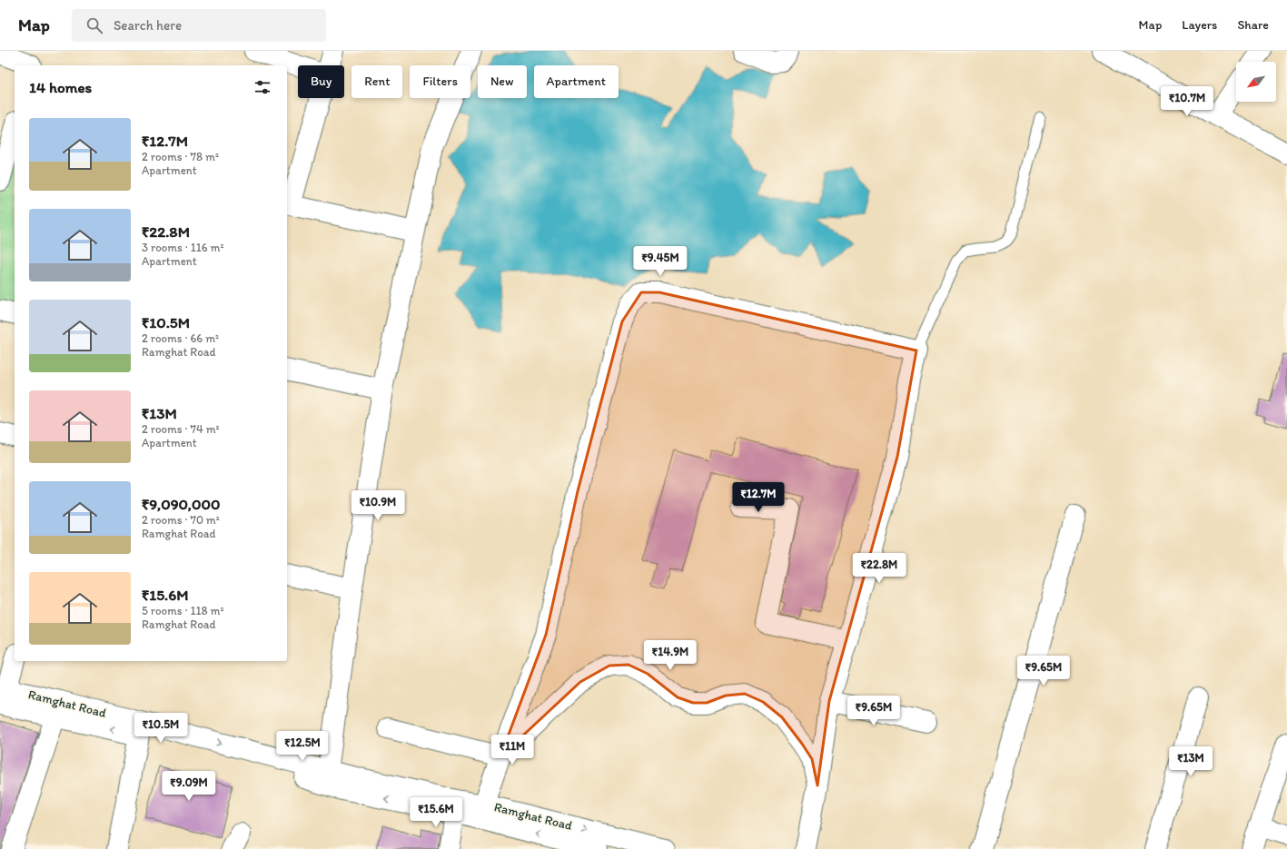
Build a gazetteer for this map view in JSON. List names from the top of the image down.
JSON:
{
  "streets": {
    "street": ["Ramghat Road"]
  },
  "north": "bottom left",
  "page": {
    "header": "Map",
    "search": "Search here",
    "nav": ["Map", "Layers", "Share"],
    "chip": [
      "Buy",
      "Rent",
      "Filters",
      "New",
      "Apartment"
    ],
    "heading": "14 homes",
    "price": [
      "₹10.7M",
      "₹9.45M",
      "₹12.7M",
      "₹10.9M",
      "₹22.8M",
      "₹14.9M",
      "₹9.65M",
      "₹9.65M",
      "₹10.5M",
      "₹12.5M",
      "₹11M",
      "₹13M",
      "₹9.09M",
      "₹15.6M"
    ],
    "list": [
      {
        "name": "₹12.7M",
        "note": "2 rooms · 78 m² · Apartment"
      },
      {
        "name": "₹22.8M",
        "note": "3 rooms · 116 m² · Apartment"
      },
      {
        "name": "₹10.5M",
        "note": "2 rooms · 66 m² · Ramghat Road"
      },
      {
        "name": "₹13M",
        "note": "2 rooms · 74 m² · Apartment"
      },
      {
        "name": "₹9,090,000",
        "note": "2 rooms · 70 m² · Ramghat Road"
      },
      {
        "name": "₹15.6M",
        "note": "5 rooms · 118 m² · Ramghat Road"
      }
    ]
  }
}
